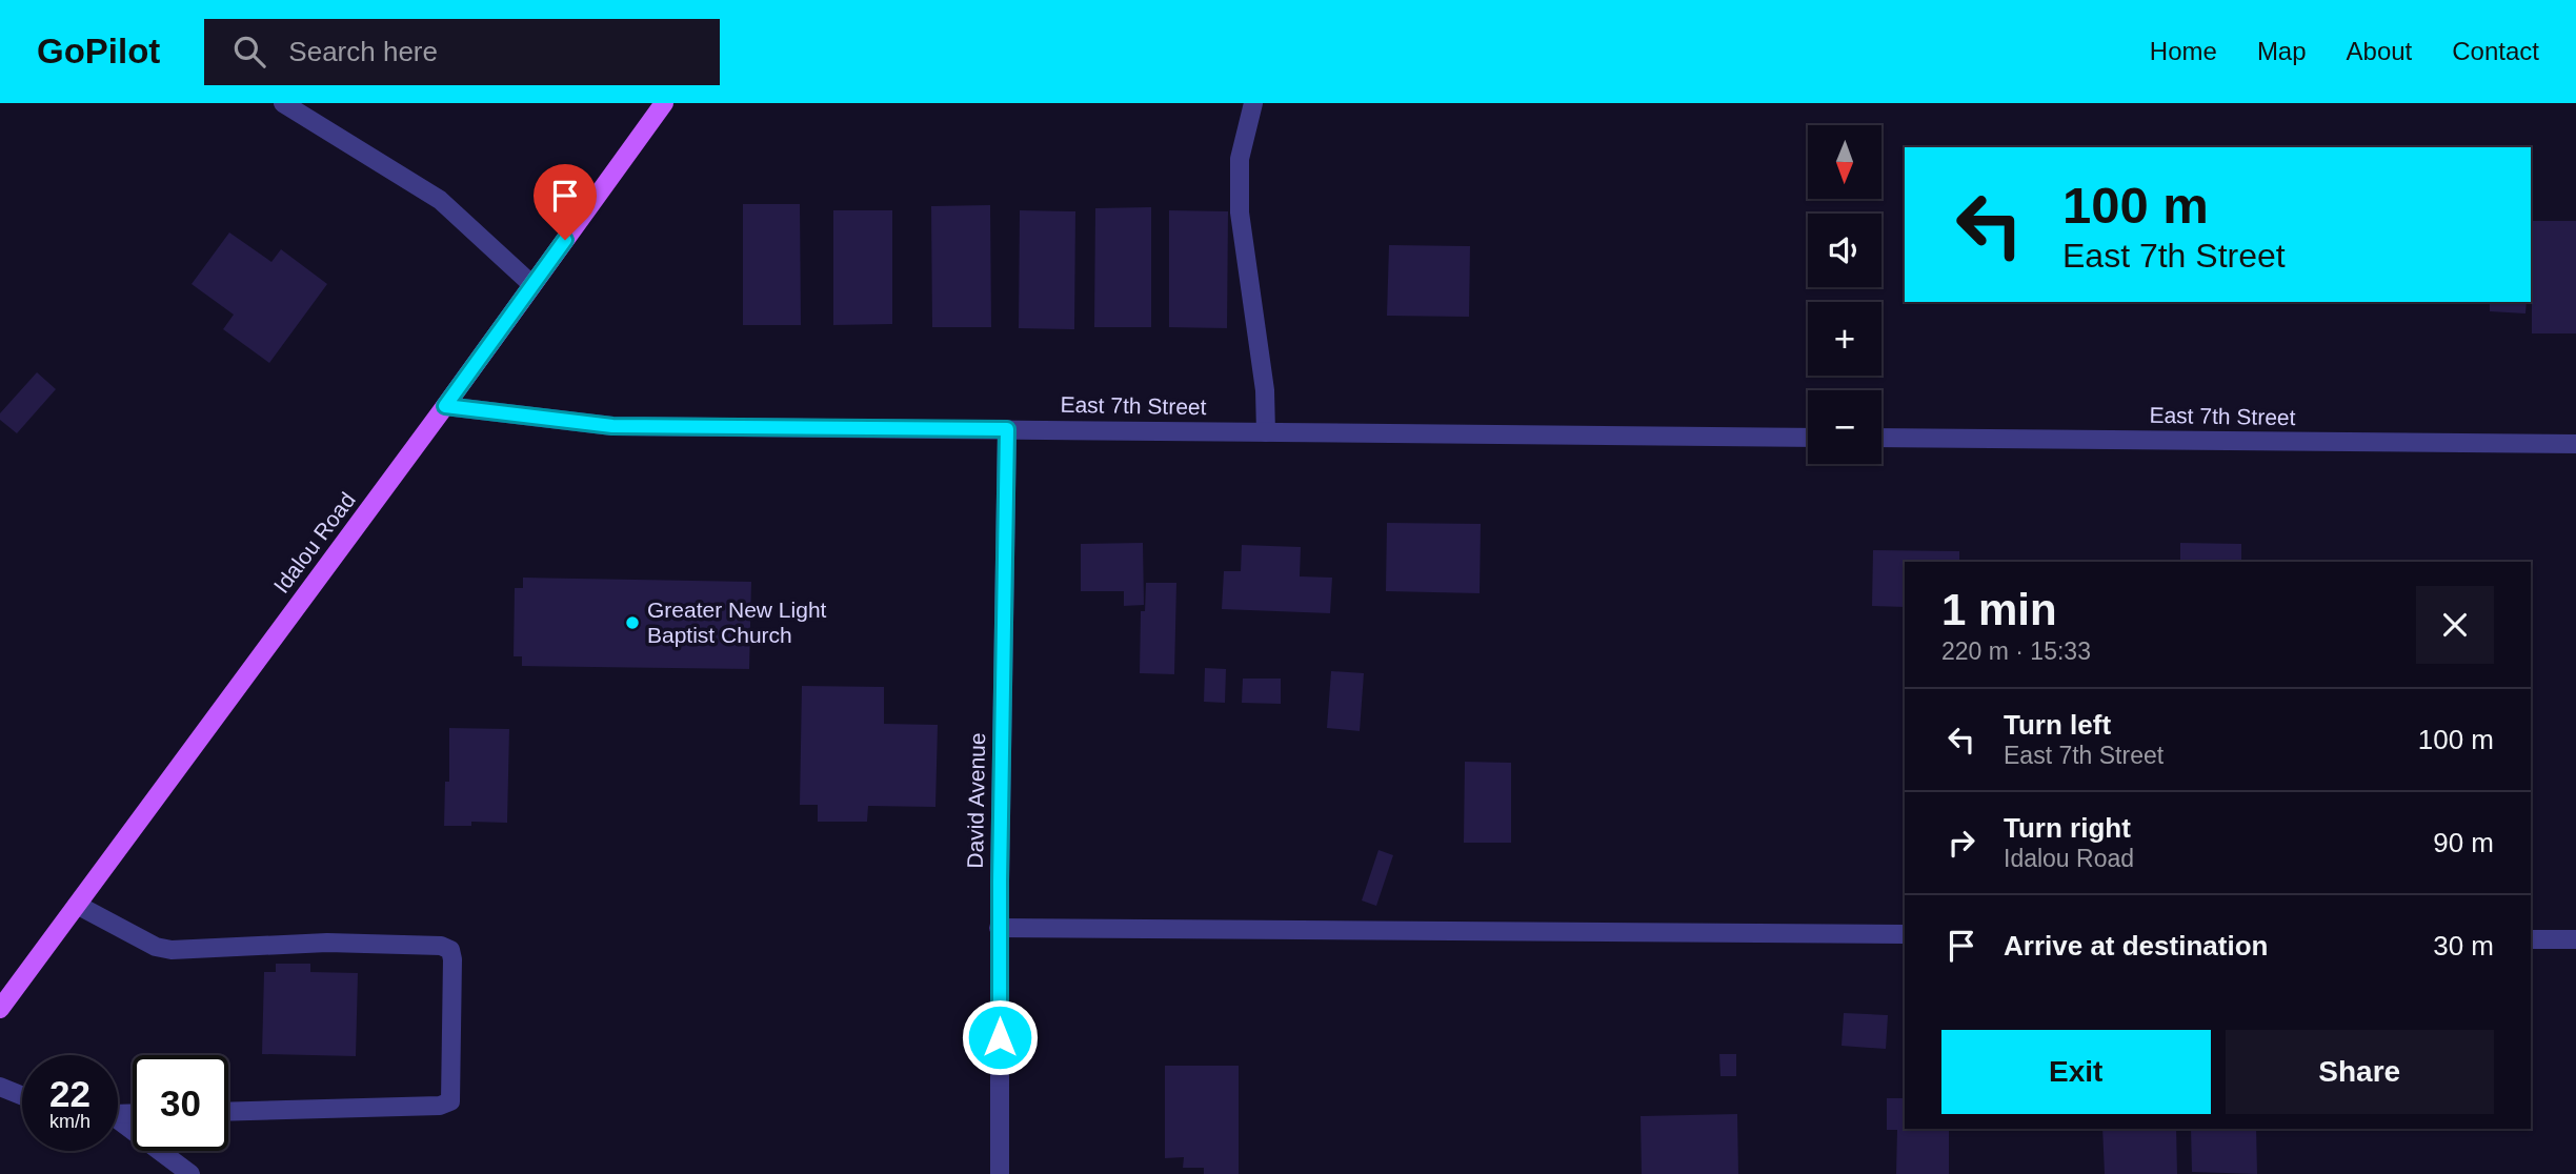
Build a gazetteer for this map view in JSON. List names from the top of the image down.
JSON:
{
  "streets": {
    "main road": ["Idalou Road"],
    "street": ["East 7th Street", "David Avenue"]
  },
  "crossings": [
    ["East 7th Street", "Idalou Road"],
    ["East 7th Street", "David Avenue"]
  ],
  "places": ["Greater New Light Baptist Church"],
  "north": "bottom",
  "page": {
    "header": "GoPilot",
    "search": "Search here",
    "nav": [
      "Home",
      "Map",
      "About",
      "Contact"
    ],
    "map_buttons": ["+", "−"],
    "turn": ["100 m", "East 7th Street"],
    "heading": ["1 min", "220 m · 15:33"],
    "list": [
      {
        "name": "Turn left",
        "note": "East 7th Street",
        "value": "100 m"
      },
      {
        "name": "Turn right",
        "note": "Idalou Road",
        "value": "90 m"
      },
      {
        "name": "Arrive at destination",
        "value": "30 m"
      }
    ],
    "buttons": ["Exit", "Share"],
    "speed": "22 km/h",
    "limit": "30"
  }
}
